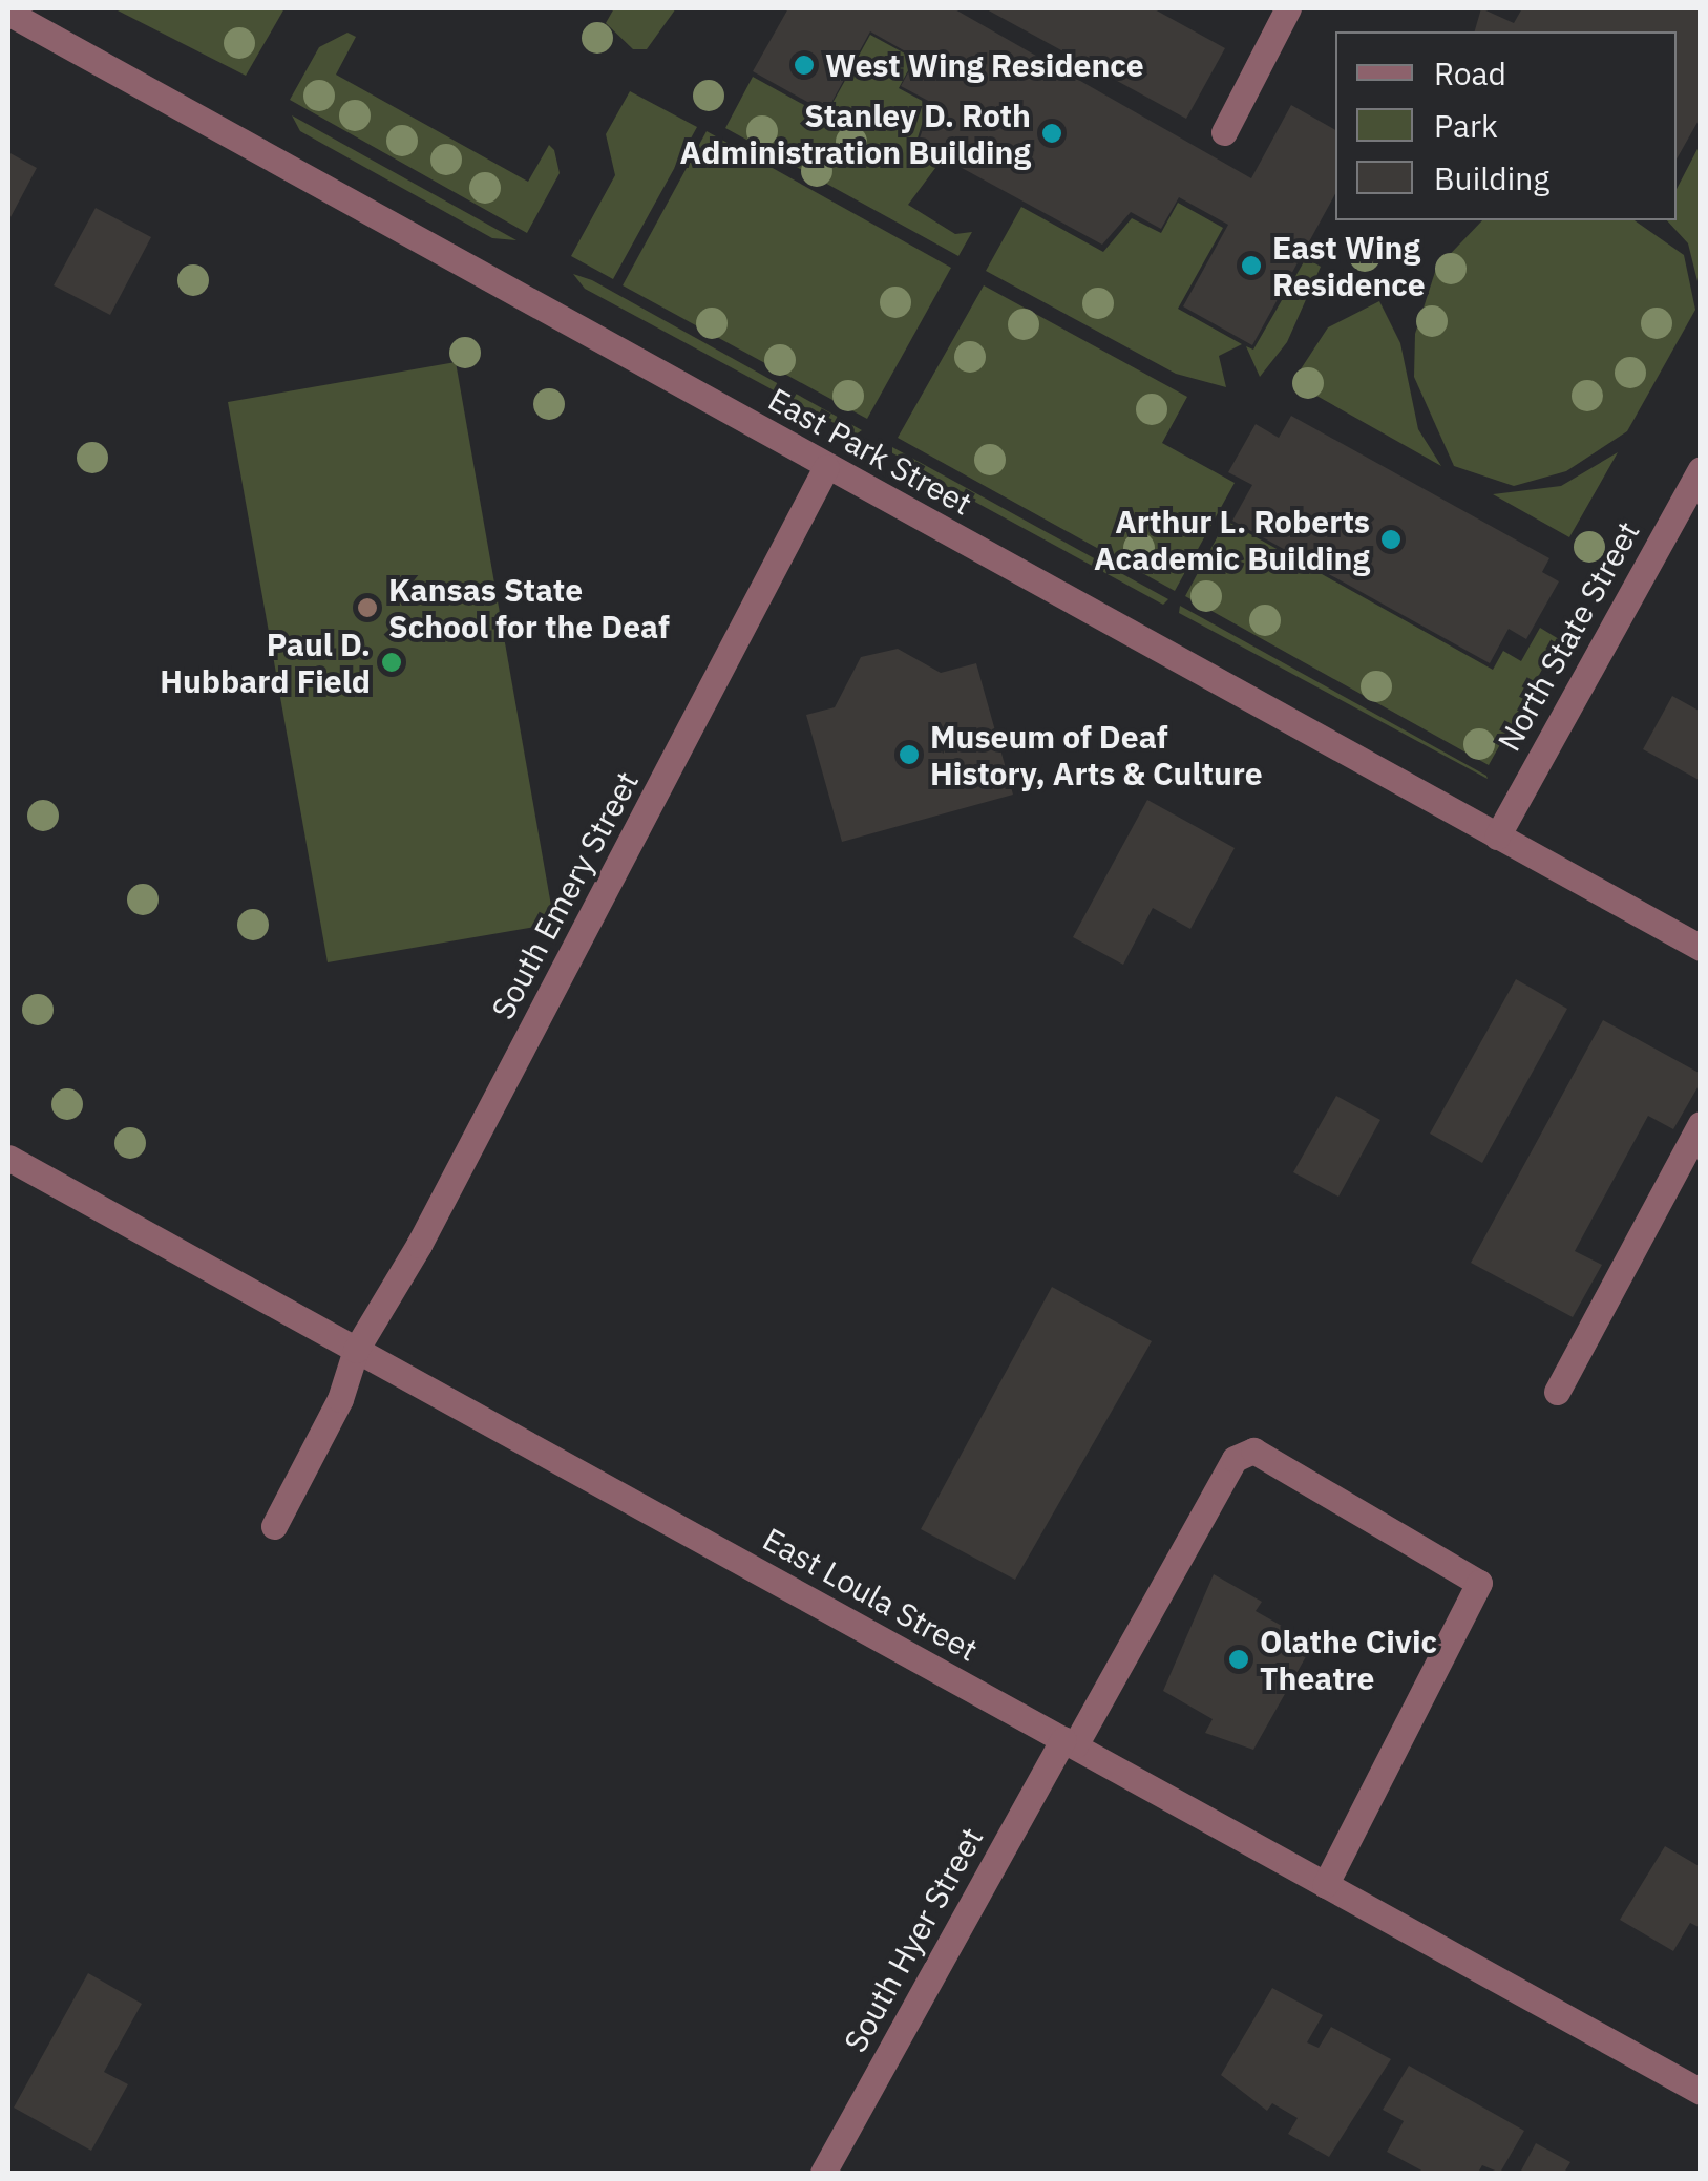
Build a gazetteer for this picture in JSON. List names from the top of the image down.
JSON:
{
  "streets": {
    "street": [
      "East Park Street",
      "North State Street",
      "South Emery Street",
      "East Loula Street",
      "South Hyer Street"
    ]
  },
  "crossings": [
    ["East Park Street", "North State Street"],
    ["East Park Street", "South Emery Street"],
    ["South Emery Street", "East Loula Street"],
    ["East Loula Street", "South Hyer Street"]
  ],
  "places": [
    "West Wing Residence",
    "Stanley D. Roth Administration Building",
    "East Wing Residence",
    "Arthur L. Roberts Academic Building",
    "Kansas State School for the Deaf",
    "Paul D. Hubbard Field",
    "Museum of Deaf History, Arts & Culture",
    "Olathe Civic Theatre"
  ],
  "legend": ["Road", "Park", "Building"]
}
